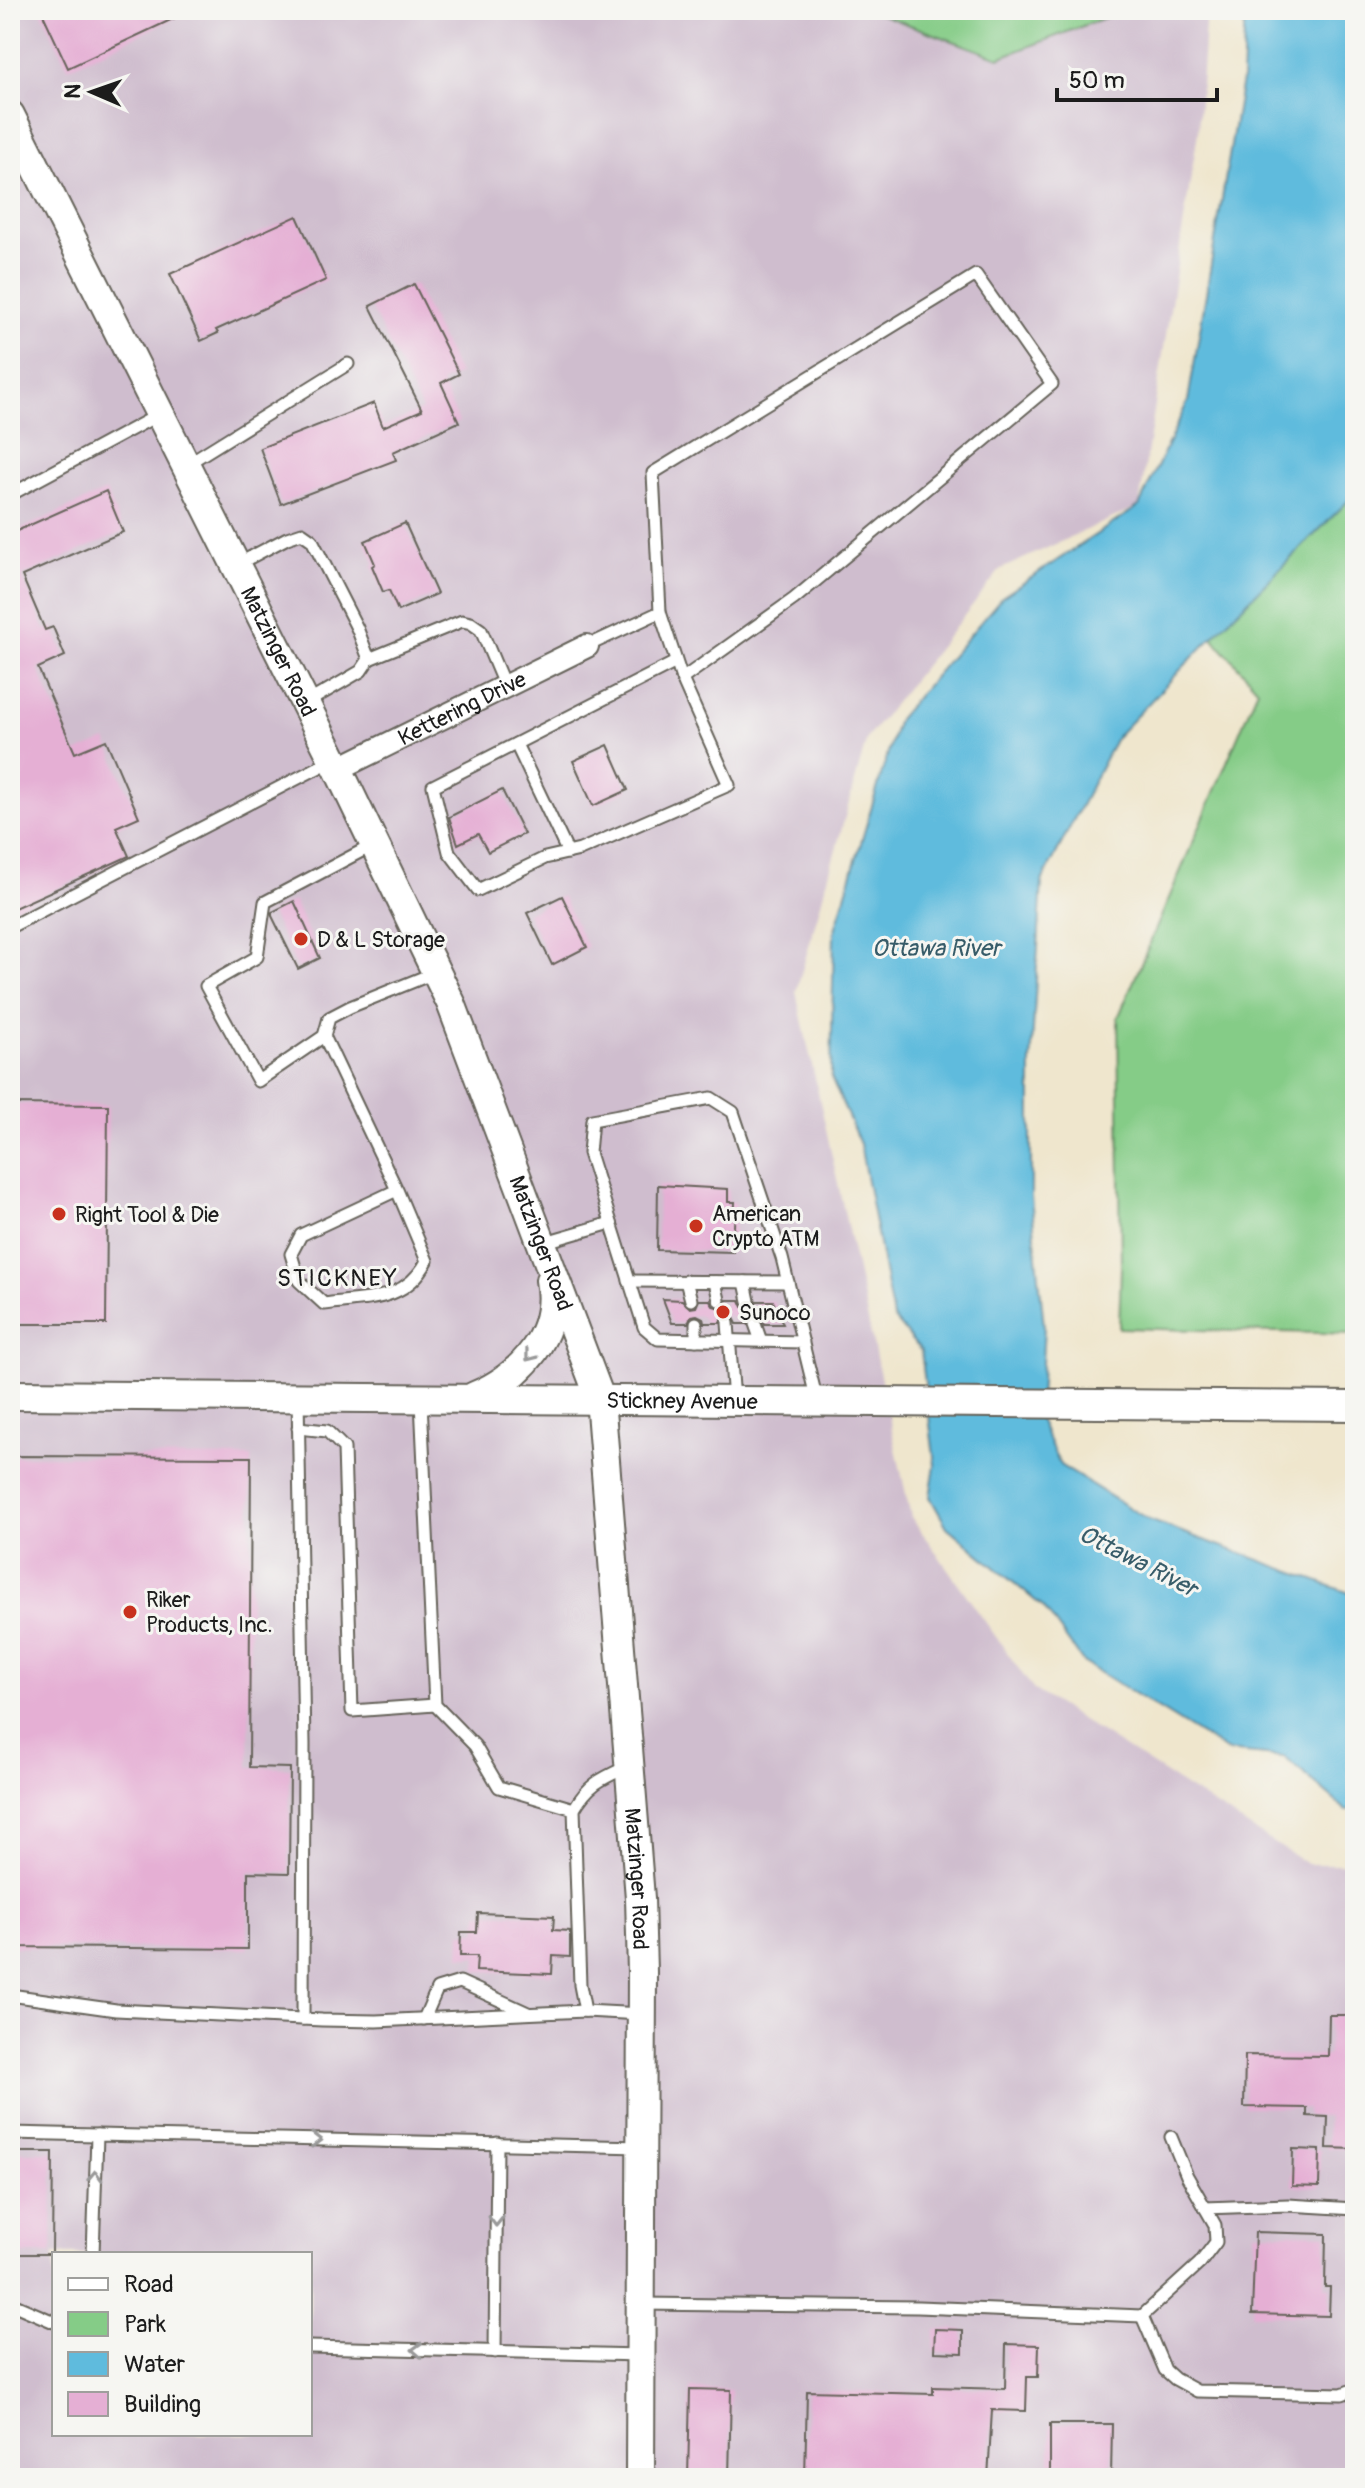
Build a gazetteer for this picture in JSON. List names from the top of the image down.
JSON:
{
  "streets": {
    "street": ["Matzinger Road", "Kettering Drive", "Stickney Avenue"]
  },
  "crossings": [
    ["Matzinger Road", "Kettering Drive"],
    ["Matzinger Road", "Stickney Avenue"]
  ],
  "districts": ["STICKNEY"],
  "water": ["Ottawa River"],
  "places": [
    "D & L Storage",
    "Right Tool & Die",
    "American Crypto ATM",
    "Sunoco",
    "Riker Products, Inc."
  ],
  "legend": [
    "Road",
    "Park",
    "Water",
    "Building"
  ],
  "scale_bar": "50 m",
  "north": "left"
}
